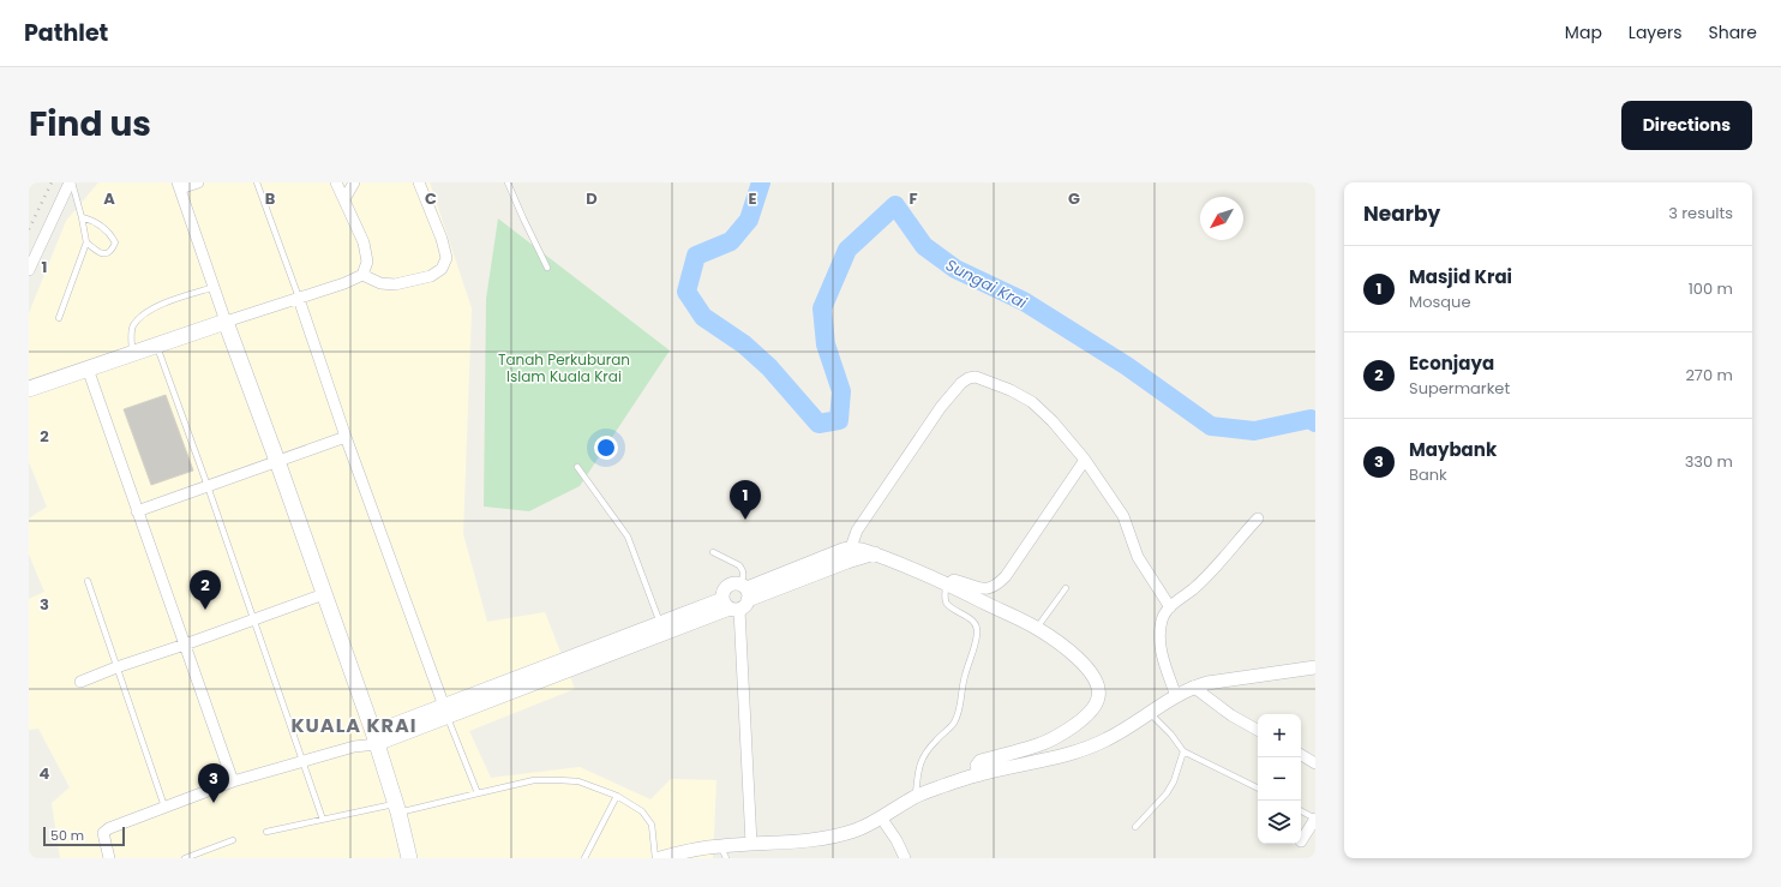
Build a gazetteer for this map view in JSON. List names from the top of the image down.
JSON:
{
  "districts": ["KUALA KRAI"],
  "water": ["Sungai Krai"],
  "parks": ["Tanah Perkuburan Islam Kuala Krai"],
  "scale_bar": "50 m",
  "north": "bottom left",
  "page": {
    "header": "Pathlet",
    "nav": ["Map", "Layers", "Share"],
    "title": "Find us",
    "buttons": "Directions",
    "heading": ["Nearby", "3 results"],
    "list": [
      {
        "mark": "1",
        "name": "Masjid Krai",
        "note": "Mosque",
        "value": "100 m"
      },
      {
        "mark": "2",
        "name": "Econjaya",
        "note": "Supermarket",
        "value": "270 m"
      },
      {
        "mark": "3",
        "name": "Maybank",
        "note": "Bank",
        "value": "330 m"
      }
    ],
    "pins": ["1", "2", "3"],
    "map_buttons": ["+", "−"],
    "scale": "50 m"
  },
  "grid": {
    "columns": [
      "A",
      "B",
      "C",
      "D",
      "E",
      "F",
      "G"
    ],
    "rows": [
      "1",
      "2",
      "3",
      "4"
    ]
  }
}
